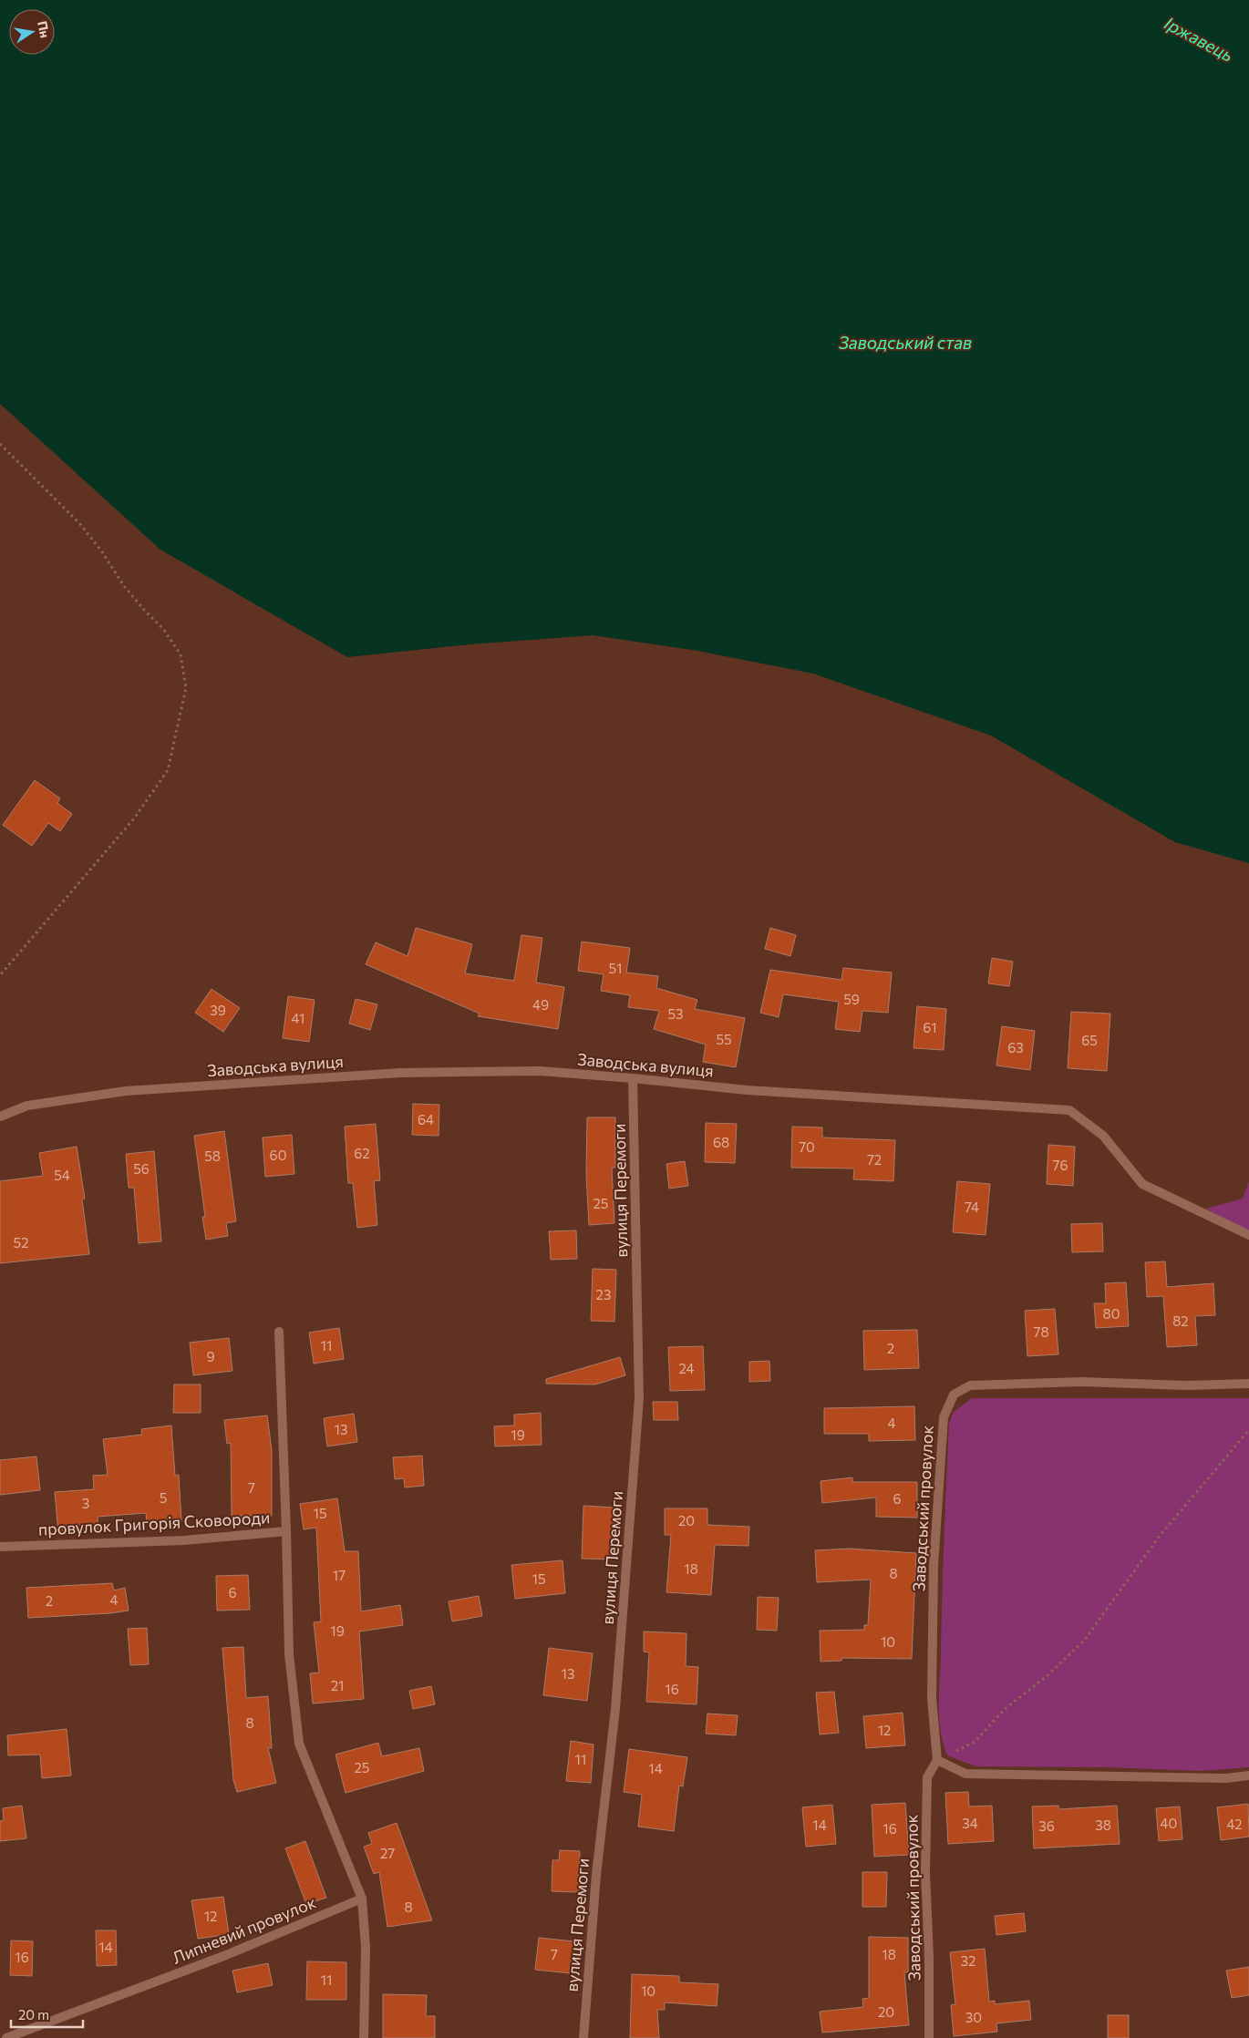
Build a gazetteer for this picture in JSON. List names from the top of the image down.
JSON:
{
  "streets": {
    "street": [
      "Заводська вулиця",
      "вулиця Перемоги",
      "Заводський провулок",
      "провулок Григорія Сковороди",
      "Липневий провулок"
    ]
  },
  "crossings": [
    ["Заводська вулиця", "вулиця Перемоги"],
    ["провулок Григорія Сковороди", "Липневий провулок"]
  ],
  "water": ["Іржавець", "Заводський став"],
  "house_numbers": [
    "51",
    "59",
    "49",
    "39",
    "53",
    "41",
    "61",
    "55",
    "65",
    "63",
    "64",
    "68",
    "70",
    "62",
    "60",
    "58",
    "72",
    "76",
    "56",
    "54",
    "25",
    "74",
    "52",
    "23",
    "80",
    "82",
    "78",
    "11",
    "2",
    "9",
    "24",
    "4",
    "13",
    "19",
    "7",
    "5",
    "6",
    "3",
    "15",
    "20",
    "18",
    "8",
    "17",
    "15",
    "6",
    "4",
    "2",
    "19",
    "10",
    "13",
    "21",
    "16",
    "8",
    "12",
    "11",
    "25",
    "14",
    "34",
    "40",
    "42",
    "14",
    "38",
    "36",
    "16",
    "27",
    "8",
    "12",
    "14",
    "7",
    "18",
    "16",
    "32",
    "11",
    "10",
    "20",
    "30"
  ],
  "scale_bar": "20 m",
  "north": "right"
}
